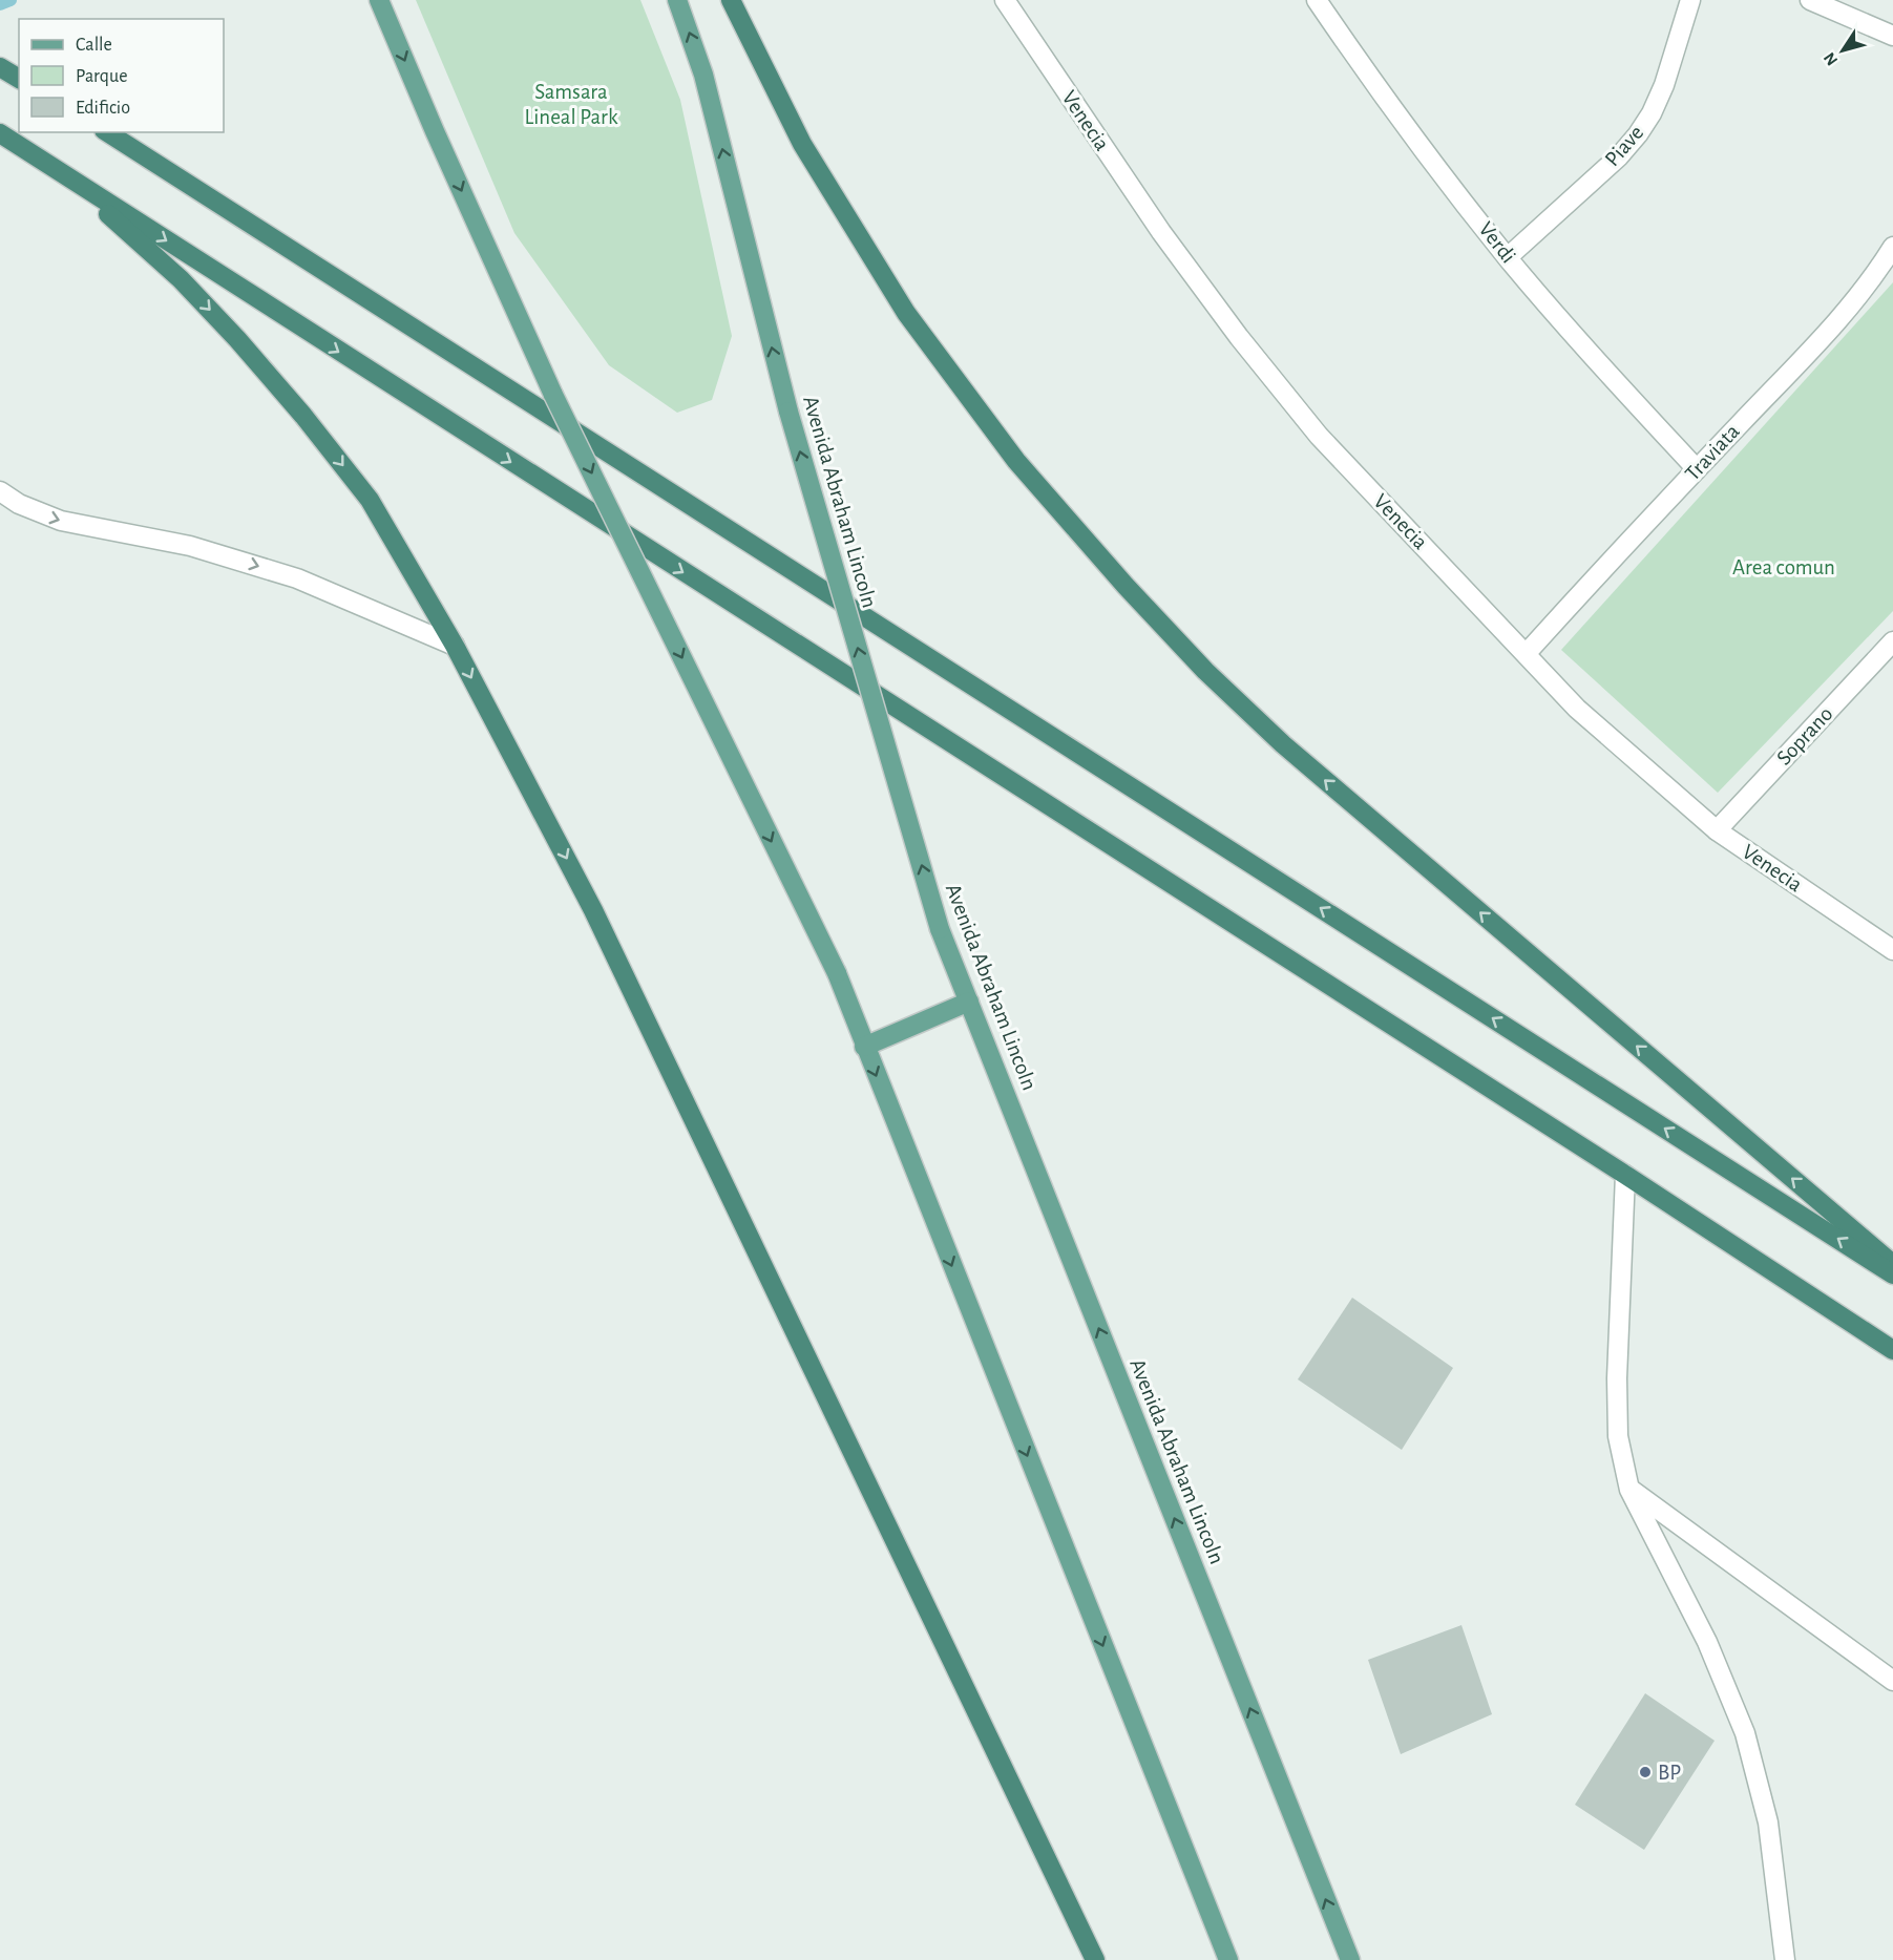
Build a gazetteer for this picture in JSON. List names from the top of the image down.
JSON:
{
  "streets": {
    "main road": ["Avenida Abraham Lincoln"],
    "street": [
      "Venecia",
      "Piave",
      "Verdi",
      "Traviata",
      "Soprano"
    ]
  },
  "crossings": [
    ["Venecia", "Traviata"],
    ["Venecia", "Soprano"],
    ["Piave", "Verdi"],
    ["Verdi", "Traviata"]
  ],
  "parks": ["Samsara Lineal Park", "Area comun"],
  "places": ["BP"],
  "legend": ["Calle", "Parque", "Edificio"],
  "north": "bottom left"
}
